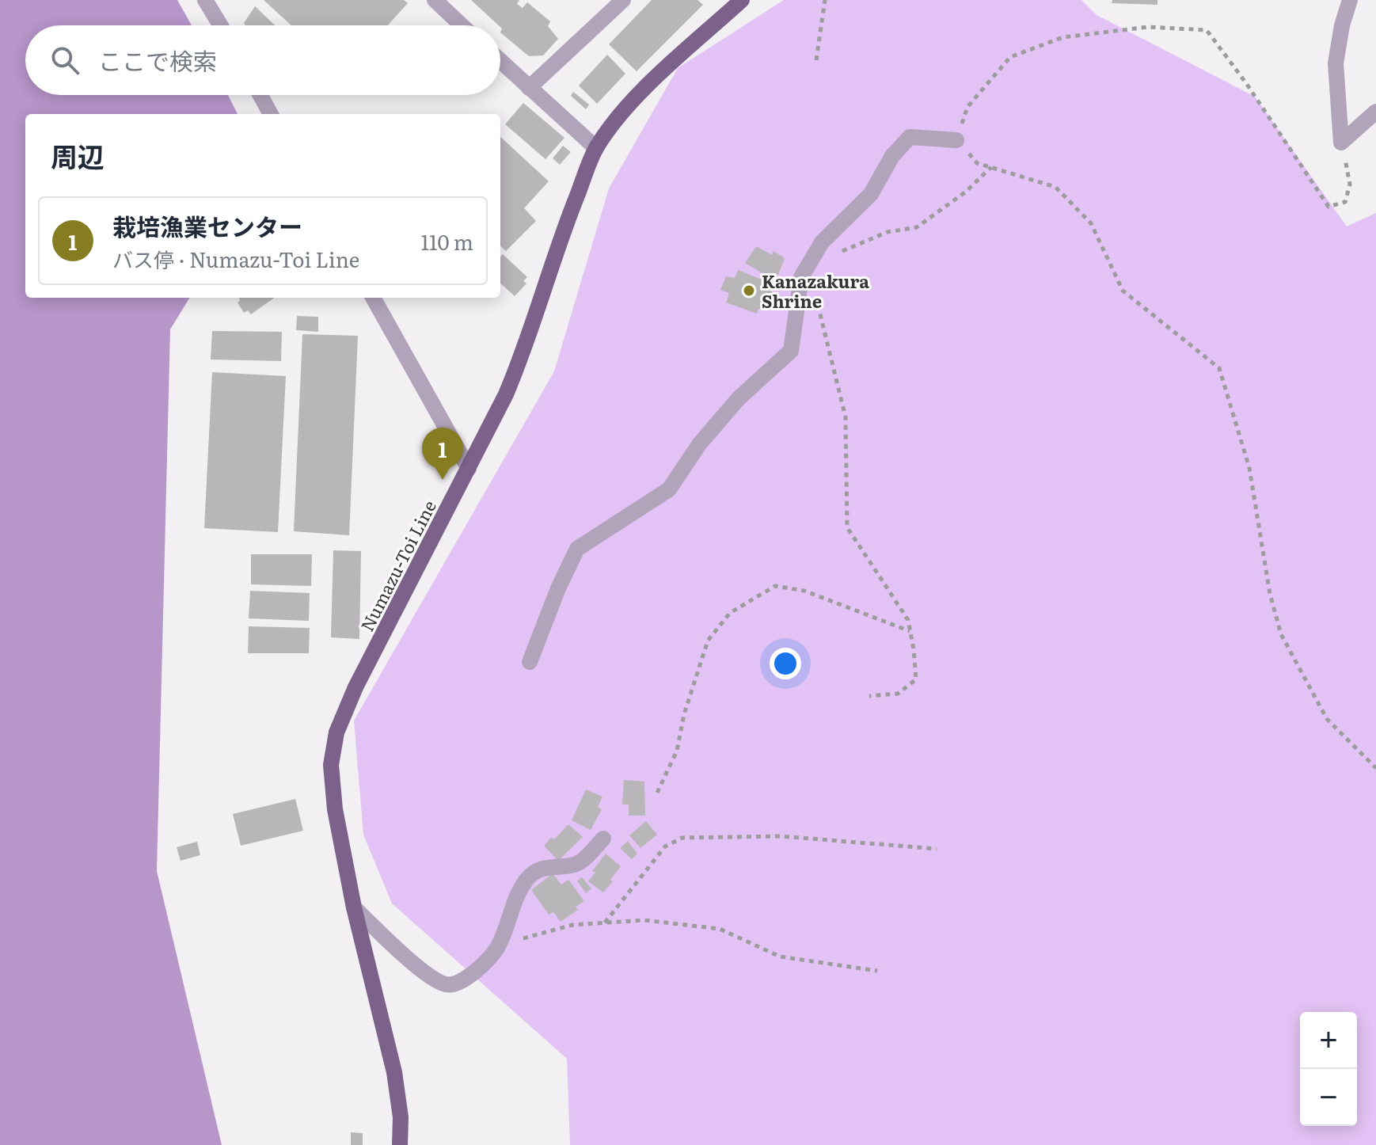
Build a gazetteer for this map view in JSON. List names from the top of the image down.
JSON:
{
  "streets": {
    "main road": ["Numazu-Toi Line"]
  },
  "places": ["Kanazakura Shrine"],
  "page": {
    "search": "ここで検索",
    "heading": "周辺",
    "list": [
      {
        "mark": "1",
        "name": "栽培漁業センター",
        "note": "バス停 · Numazu-Toi Line",
        "value": "110 m"
      }
    ],
    "pins": "1",
    "map_buttons": ["+", "−"]
  }
}
